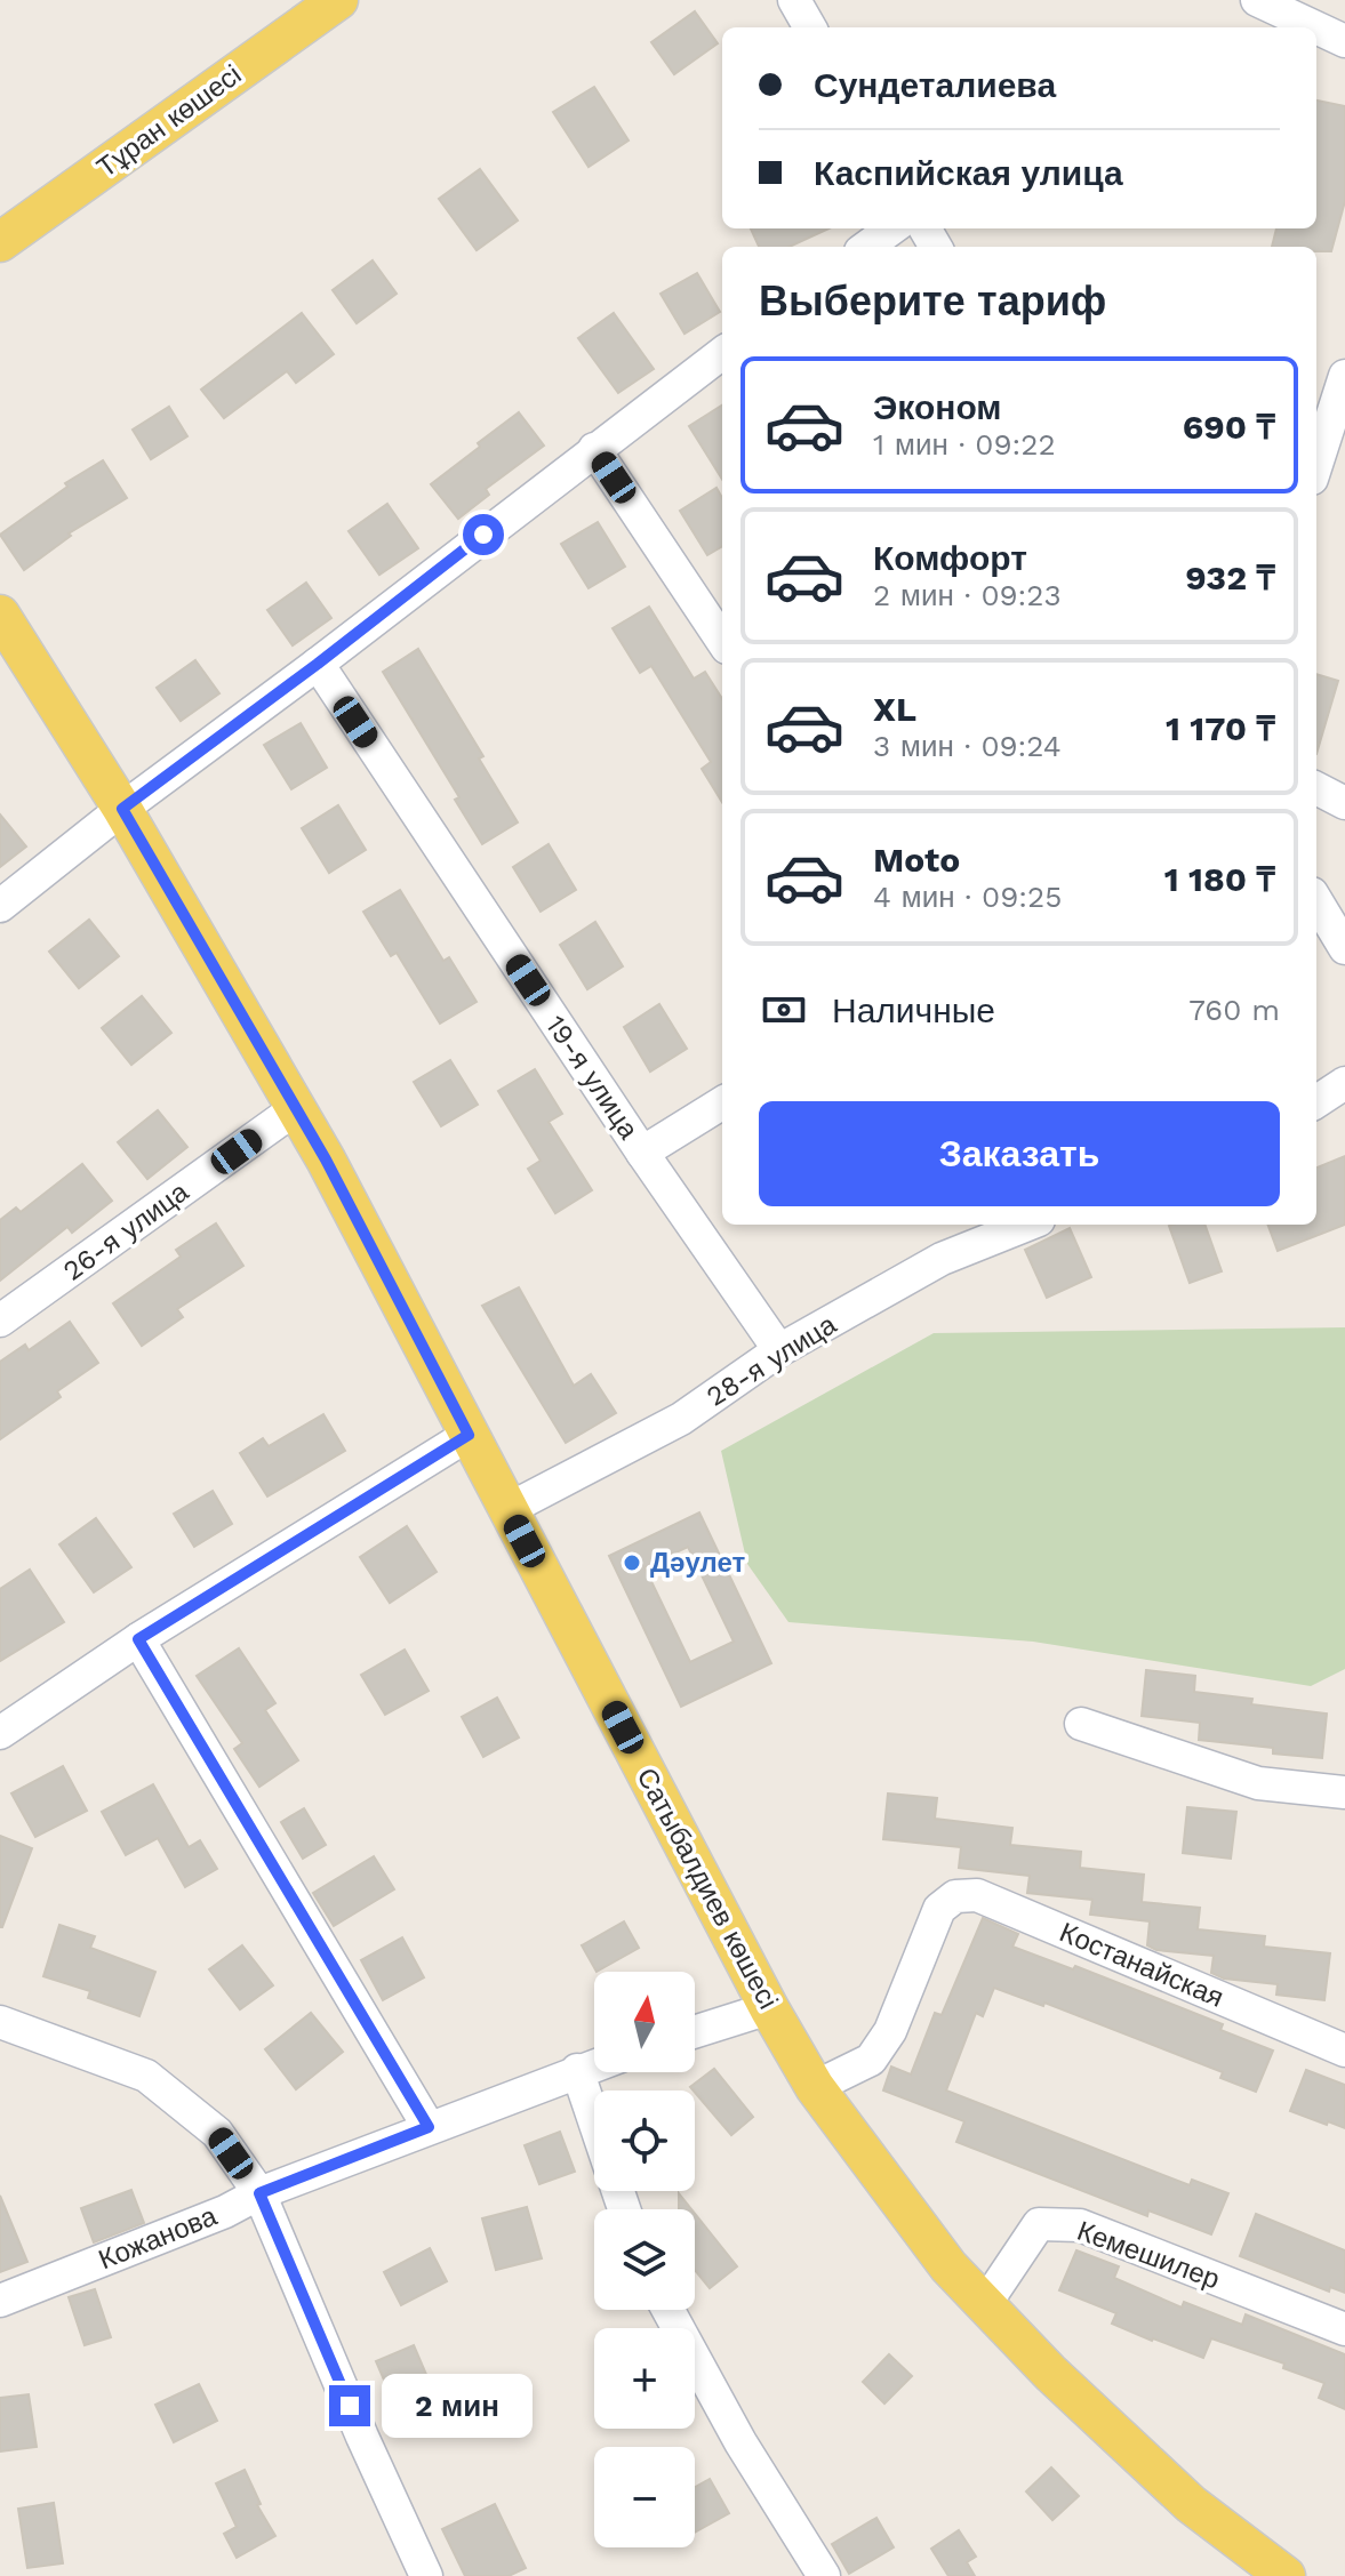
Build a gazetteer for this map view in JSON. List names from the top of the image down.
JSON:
{
  "streets": {
    "main road": ["Тұран көшесі", "Сатыбалдиев көшесі"],
    "street": [
      "19-я улица",
      "26-я улица",
      "28-я улица",
      "Костанайская",
      "Кожанова",
      "Кемешилер"
    ]
  },
  "crossings": [
    ["19-я улица", "28-я улица"],
    ["26-я улица", "Сатыбалдиев көшесі"],
    ["28-я улица", "Сатыбалдиев көшесі"],
    ["Сатыбалдиев көшесі", "Костанайская"],
    ["Сатыбалдиев көшесі", "Кемешилер"]
  ],
  "places": ["Дәулет"],
  "north": "top",
  "page": {
    "banner": ["Сундеталиева", "Каспийская улица"],
    "heading": "Выберите тариф",
    "list": [
      {
        "name": "Эконом",
        "note": "1 мин · 09:22",
        "value": "690 ₸"
      },
      {
        "name": "Комфорт",
        "note": "2 мин · 09:23",
        "value": "932 ₸"
      },
      {
        "name": "XL",
        "note": "3 мин · 09:24",
        "value": "1 170 ₸"
      },
      {
        "name": "Moto",
        "note": "4 мин · 09:25",
        "value": "1 180 ₸"
      }
    ],
    "pay": ["Наличные", "760 m"],
    "buttons": "Заказать",
    "map_buttons": ["+", "−"],
    "bubble": "2 мин"
  }
}
